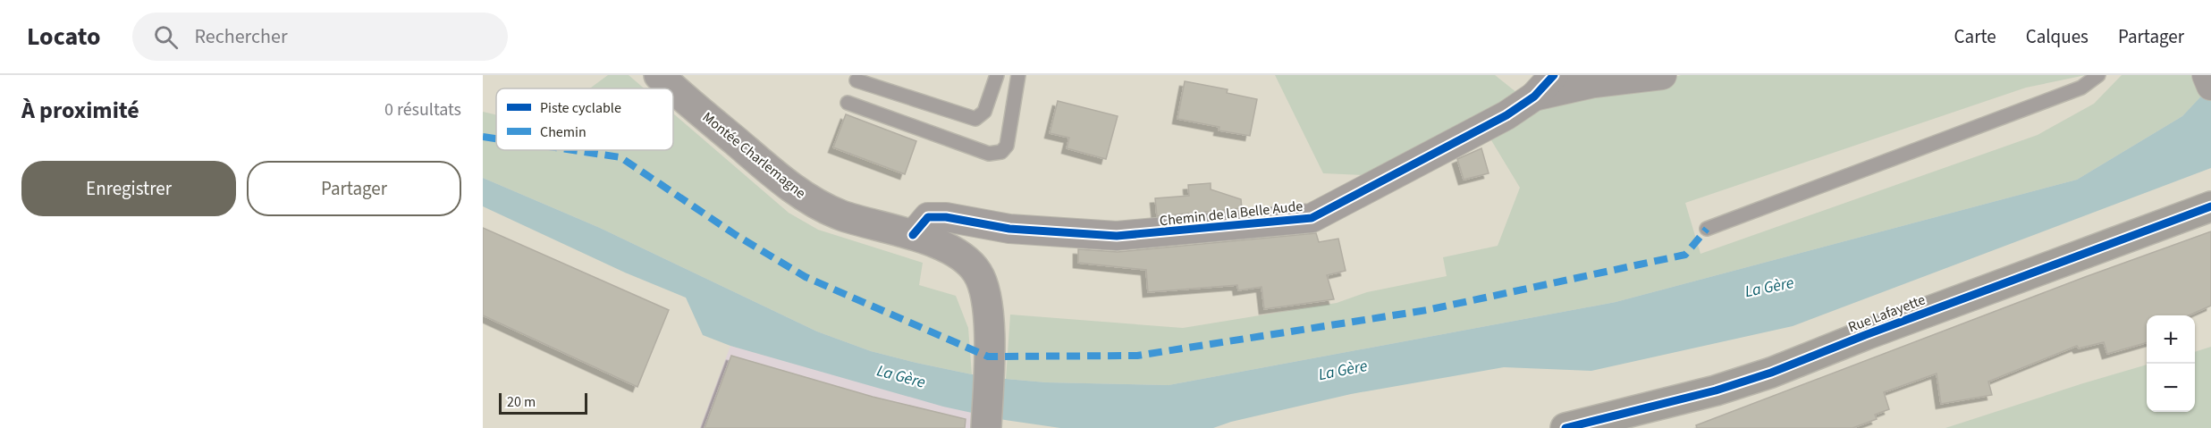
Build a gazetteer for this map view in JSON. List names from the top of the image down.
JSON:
{
  "streets": {
    "main road": ["Rue Lafayette"],
    "street": ["Montée Charlemagne", "Chemin de la Belle Aude"]
  },
  "crossings": [
    ["Montée Charlemagne", "Chemin de la Belle Aude"]
  ],
  "water": ["La Gère"],
  "legend": ["Piste cyclable", "Chemin"],
  "scale_bar": "20 m",
  "page": {
    "header": "Locato",
    "search": "Rechercher",
    "nav": ["Carte", "Calques", "Partager"],
    "heading": ["À proximité", "0 résultats"],
    "buttons": ["Enregistrer", "Partager"],
    "map_buttons": ["+", "−"],
    "scale": "20 m"
  }
}
